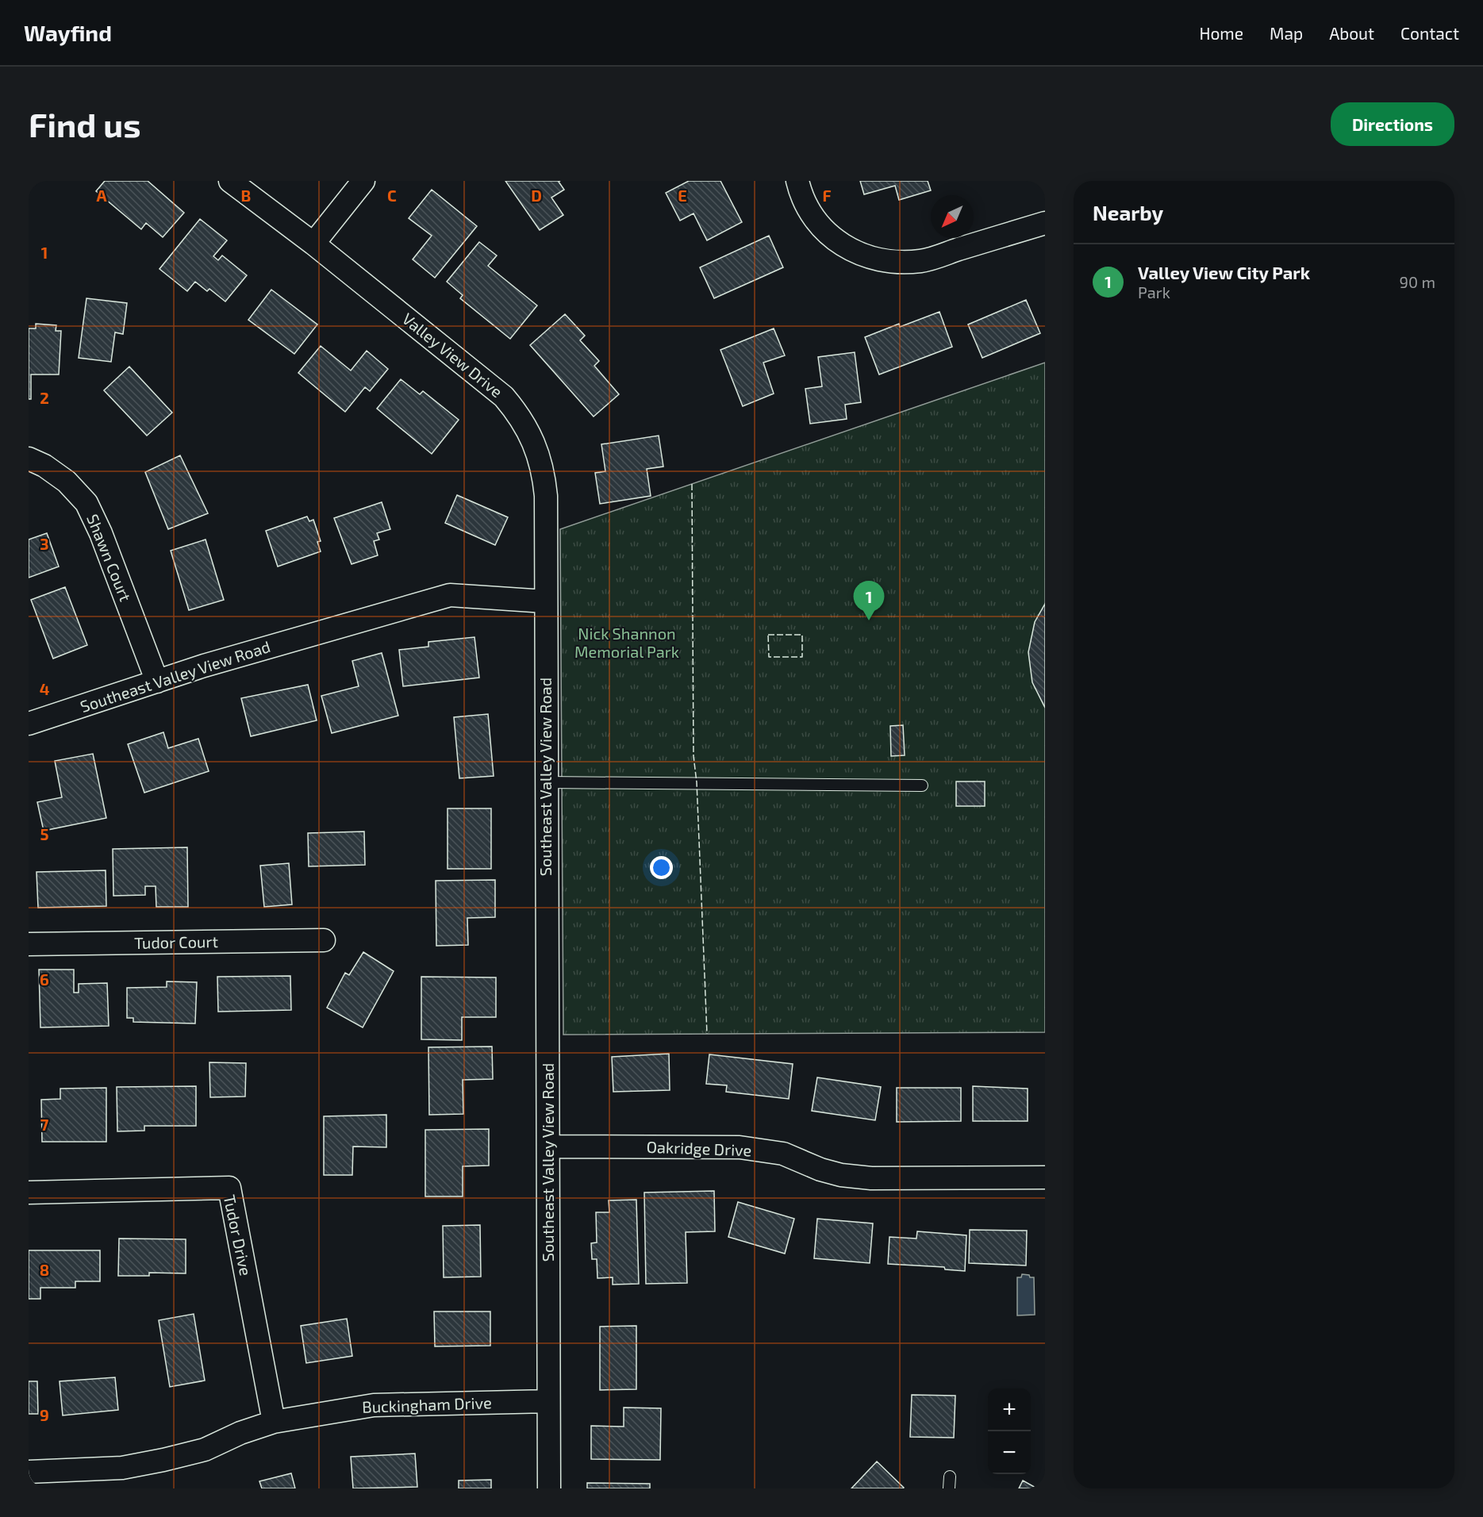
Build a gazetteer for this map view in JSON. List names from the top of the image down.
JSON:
{
  "streets": {
    "street": [
      "Valley View Drive",
      "Shawn Court",
      "Southeast Valley View Road",
      "Tudor Court",
      "Oakridge Drive",
      "Tudor Drive",
      "Buckingham Drive"
    ]
  },
  "crossings": [
    ["Valley View Drive", "Southeast Valley View Road"],
    ["Shawn Court", "Southeast Valley View Road"],
    ["Southeast Valley View Road", "Oakridge Drive"],
    ["Southeast Valley View Road", "Buckingham Drive"],
    ["Tudor Drive", "Buckingham Drive"]
  ],
  "parks": ["Nick Shannon Memorial Park"],
  "north": "bottom left",
  "page": {
    "header": "Wayfind",
    "nav": [
      "Home",
      "Map",
      "About",
      "Contact"
    ],
    "buttons": "Directions",
    "title": "Find us",
    "heading": "Nearby",
    "list": [
      {
        "mark": "1",
        "name": "Valley View City Park",
        "note": "Park",
        "value": "90 m"
      }
    ],
    "pins": "1",
    "map_buttons": ["+", "−"]
  },
  "grid": {
    "columns": [
      "A",
      "B",
      "C",
      "D",
      "E",
      "F"
    ],
    "rows": [
      "1",
      "2",
      "3",
      "4",
      "5",
      "6",
      "7",
      "8",
      "9"
    ]
  }
}
